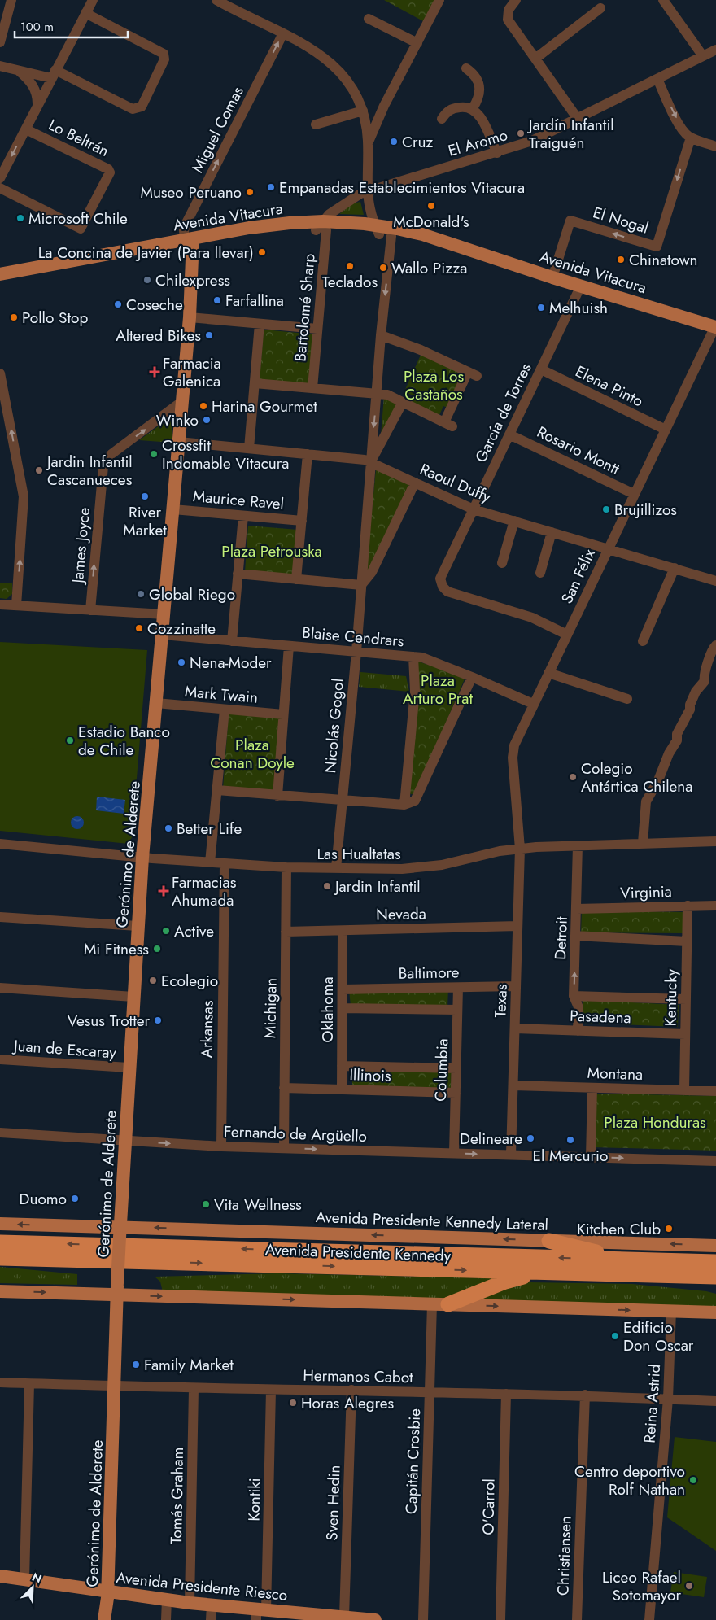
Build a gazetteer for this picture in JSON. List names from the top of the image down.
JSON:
{
  "streets": {
    "highway": ["Avenida Presidente Kennedy"],
    "main road": [
      "Avenida Vitacura",
      "Gerónimo de Alderete",
      "Avenida Presidente Kennedy Lateral",
      "Avenida Presidente Riesco"
    ],
    "street": [
      "Miguel Comas",
      "Lo Beltrán",
      "El Aromo",
      "El Nogal",
      "Bartolomé Sharp",
      "Elena Pinto",
      "García de Torres",
      "Rosario Montt",
      "Raoul Duffy",
      "Maurice Ravel",
      "James Joyce",
      "San Félix",
      "Blaise Cendrars",
      "Mark Twain",
      "Nicolás Gogol",
      "Las Hualtatas",
      "Virginia",
      "Nevada",
      "Detroit",
      "Baltimore",
      "Kentucky",
      "Texas",
      "Michigan",
      "Oklahoma",
      "Pasadena",
      "Arkansas",
      "Juan de Escaray",
      "Columbia",
      "Montana",
      "Illinois",
      "Fernando de Argüello",
      "Hermanos Cabot",
      "Reina Astrid",
      "Capitán Crosbie",
      "Tomás Graham",
      "Kontiki",
      "Sven Hedin",
      "O'Carrol",
      "Christiansen"
    ]
  },
  "crossings": [
    ["Miguel Comas", "Avenida Vitacura"],
    ["Miguel Comas", "Nicolás Gogol"],
    ["Miguel Comas", "Gerónimo de Alderete"],
    ["El Aromo", "Avenida Vitacura"],
    ["El Aromo", "Bartolomé Sharp"],
    ["El Aromo", "Nicolás Gogol"],
    ["Avenida Vitacura", "El Nogal"],
    ["Avenida Vitacura", "Bartolomé Sharp"],
    ["Avenida Vitacura", "García de Torres"],
    ["Avenida Vitacura", "San Félix"],
    ["Avenida Vitacura", "Nicolás Gogol"],
    ["Avenida Vitacura", "Gerónimo de Alderete"],
    ["Elena Pinto", "García de Torres"],
    ["Elena Pinto", "San Félix"],
    ["García de Torres", "Rosario Montt"],
    ["García de Torres", "Raoul Duffy"],
    ["García de Torres", "San Félix"],
    ["Rosario Montt", "San Félix"],
    ["Raoul Duffy", "San Félix"],
    ["Raoul Duffy", "Nicolás Gogol"],
    ["Raoul Duffy", "Gerónimo de Alderete"],
    ["Maurice Ravel", "Gerónimo de Alderete"],
    ["James Joyce", "Gerónimo de Alderete"],
    ["San Félix", "Blaise Cendrars"],
    ["San Félix", "Las Hualtatas"],
    ["San Félix", "Texas"],
    ["Blaise Cendrars", "Nicolás Gogol"],
    ["Blaise Cendrars", "Gerónimo de Alderete"],
    ["Mark Twain", "Gerónimo de Alderete"],
    ["Nicolás Gogol", "Las Hualtatas"],
    ["Las Hualtatas", "Gerónimo de Alderete"],
    ["Las Hualtatas", "Detroit"],
    ["Las Hualtatas", "Texas"],
    ["Las Hualtatas", "Michigan"],
    ["Las Hualtatas", "Arkansas"],
    ["Gerónimo de Alderete", "Juan de Escaray"],
    ["Gerónimo de Alderete", "Fernando de Argüello"],
    ["Gerónimo de Alderete", "Avenida Presidente Kennedy Lateral"],
    ["Gerónimo de Alderete", "Hermanos Cabot"],
    ["Gerónimo de Alderete", "Avenida Presidente Riesco"],
    ["Virginia", "Detroit"],
    ["Virginia", "Kentucky"],
    ["Nevada", "Texas"],
    ["Nevada", "Michigan"],
    ["Nevada", "Oklahoma"],
    ["Detroit", "Pasadena"],
    ["Baltimore", "Texas"],
    ["Baltimore", "Oklahoma"],
    ["Baltimore", "Columbia"],
    ["Kentucky", "Pasadena"],
    ["Kentucky", "Montana"],
    ["Texas", "Pasadena"],
    ["Texas", "Montana"],
    ["Texas", "Fernando de Argüello"],
    ["Michigan", "Illinois"],
    ["Michigan", "Fernando de Argüello"],
    ["Oklahoma", "Illinois"],
    ["Arkansas", "Fernando de Argüello"],
    ["Columbia", "Illinois"],
    ["Columbia", "Fernando de Argüello"],
    ["Hermanos Cabot", "Reina Astrid"],
    ["Hermanos Cabot", "Capitán Crosbie"],
    ["Hermanos Cabot", "Tomás Graham"],
    ["Hermanos Cabot", "Kontiki"],
    ["Hermanos Cabot", "Sven Hedin"],
    ["Hermanos Cabot", "O'Carrol"],
    ["Hermanos Cabot", "Christiansen"],
    ["Tomás Graham", "Avenida Presidente Riesco"],
    ["Kontiki", "Avenida Presidente Riesco"],
    ["Sven Hedin", "Avenida Presidente Riesco"]
  ],
  "one_way": ["Miguel Comas", "James Joyce", "Fernando de Argüello"],
  "parks": [
    "Plaza Los Castaños",
    "Plaza Petrouska",
    "Plaza Arturo Prat",
    "Plaza Conan Doyle",
    "Plaza Honduras"
  ],
  "places": {
    "other": [
      "Jardín Infantil Traiguén",
      "Cruz",
      "Empanadas Establecimientos Vitacura",
      "Museo Peruano",
      "McDonald's",
      "Microsoft Chile",
      "La Concina de Javier (Para llevar)",
      "Chinatown",
      "Teclados",
      "Wallo Pizza",
      "Chilexpress",
      "Farfallina",
      "Coseche",
      "Melhuish",
      "Pollo Stop",
      "Altered Bikes",
      "Harina Gourmet",
      "Winko",
      "Crossfit Indomable Vitacura",
      "Jardin Infantil Cascanueces",
      "River Market",
      "Brujillizos",
      "Global Riego",
      "Cozzinatte",
      "Nena-Moder",
      "Estadio Banco de Chile",
      "Colegio Antártica Chilena",
      "Better Life",
      "Jardin Infantil",
      "Active",
      "Mi Fitness",
      "Ecolegio",
      "Vesus Trotter",
      "Delineare",
      "El Mercurio",
      "Duomo",
      "Vita Wellness",
      "Kitchen Club",
      "Edificio Don Oscar",
      "Family Market",
      "Horas Alegres",
      "Centro deportivo Rolf Nathan",
      "Liceo Rafael Sotomayor"
    ],
    "health": ["Farmacia Galenica", "Farmacias Ahumada"]
  },
  "scale_bar": "100 m",
  "north": "top right"
}
